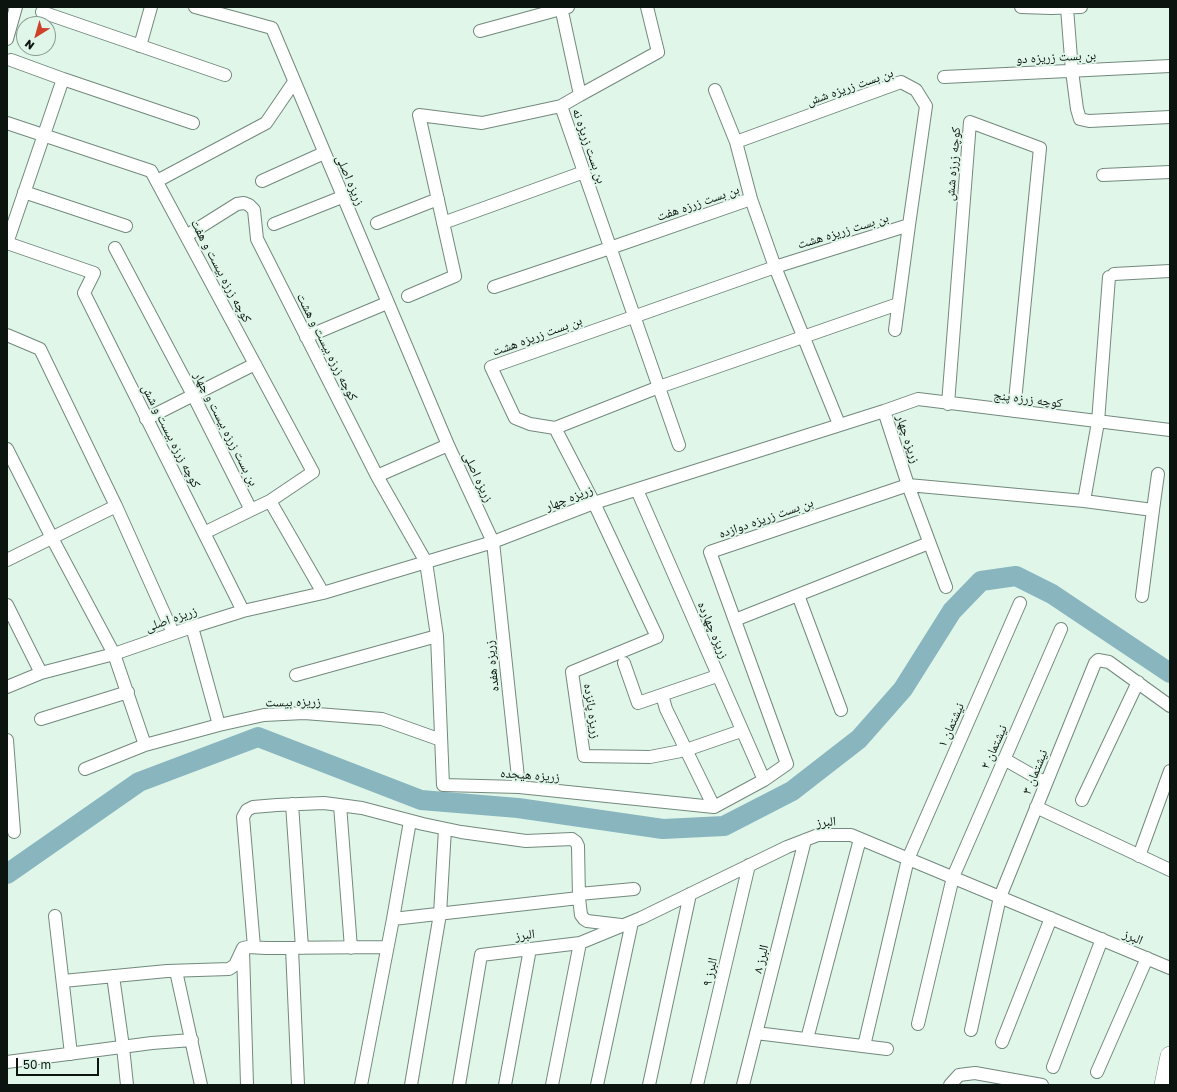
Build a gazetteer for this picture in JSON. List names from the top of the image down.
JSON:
{
  "streets": {
    "street": [
      "بن بست زریزه دو",
      "بن بست زریزه شش",
      "بن بست زریزه نه",
      "کوچه زرزه شش",
      "زریزه اصلی",
      "بن بست زرزه هفت",
      "بن بست زریزه هشت",
      "کوچه زرزه بیست و هفت",
      "کوچه زرزه بیست و هشت",
      "کوچه زرزه پنج",
      "بن بست زرزه بیست و چهار",
      "کوچه زرزه بیست و شش",
      "زریزه چهار",
      "بن بست زریزه دوازده",
      "زریزه چهارده",
      "زریزه هفده",
      "زریزه بیست",
      "زریزه پانزده",
      "نيشتمان ۱",
      "نيشتمان ۲",
      "نيشتمان ۳",
      "زریزه هیجده",
      "البرز",
      "البرز ۸",
      "البرز ۹"
    ]
  },
  "crossings": [
    ["بن بست زریزه شش", "بن بست زریزه هشت"],
    ["بن بست زریزه نه", "بن بست زرزه هفت"],
    ["بن بست زریزه نه", "بن بست زریزه هشت"],
    ["کوچه زرزه شش", "کوچه زرزه پنج"],
    ["زریزه اصلی", "کوچه زرزه بیست و هشت"],
    ["زریزه اصلی", "کوچه زرزه بیست و شش"],
    ["زریزه اصلی", "زریزه چهار"],
    ["زریزه اصلی", "زریزه هفده"],
    ["زریزه اصلی", "زریزه هیجده"],
    ["بن بست زرزه هفت", "بن بست زریزه هشت"],
    ["بن بست زرزه هفت", "زریزه چهار"],
    ["کوچه زرزه بیست و هفت", "کوچه زرزه بیست و هشت"],
    ["کوچه زرزه بیست و هشت", "زریزه هیجده"],
    ["کوچه زرزه پنج", "زریزه چهار"],
    ["زریزه چهار", "بن بست زریزه دوازده"],
    ["زریزه چهار", "زریزه چهارده"],
    ["زریزه چهار", "زریزه هفده"],
    ["زریزه چهار", "زریزه پانزده"],
    ["بن بست زریزه دوازده", "زریزه چهارده"],
    ["بن بست زریزه دوازده", "زریزه هیجده"],
    ["زریزه چهارده", "زریزه پانزده"],
    ["زریزه هفده", "زریزه هیجده"],
    ["زریزه بیست", "زریزه هیجده"],
    ["نيشتمان ۱", "البرز"],
    ["نيشتمان ۲", "البرز"],
    ["نيشتمان ۳", "البرز"],
    ["البرز", "البرز ۸"],
    ["البرز", "البرز ۹"]
  ],
  "scale_bar": "50 m",
  "north": "bottom left"
}
